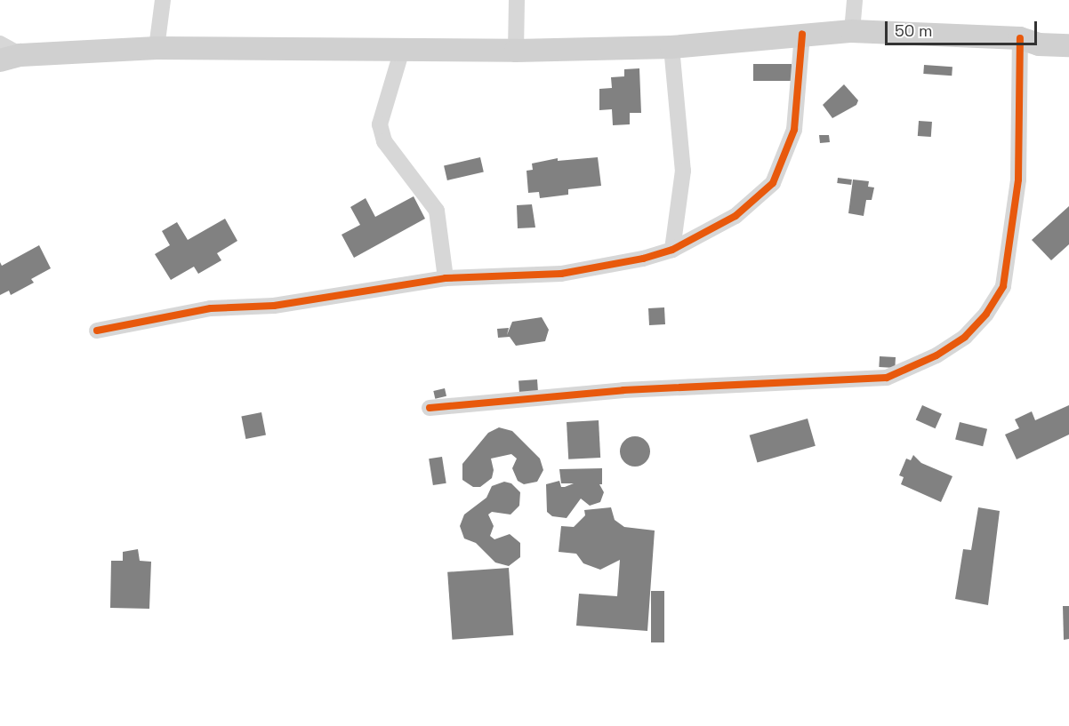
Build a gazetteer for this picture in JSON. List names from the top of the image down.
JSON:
{
  "scale_bar": "50 m"
}
